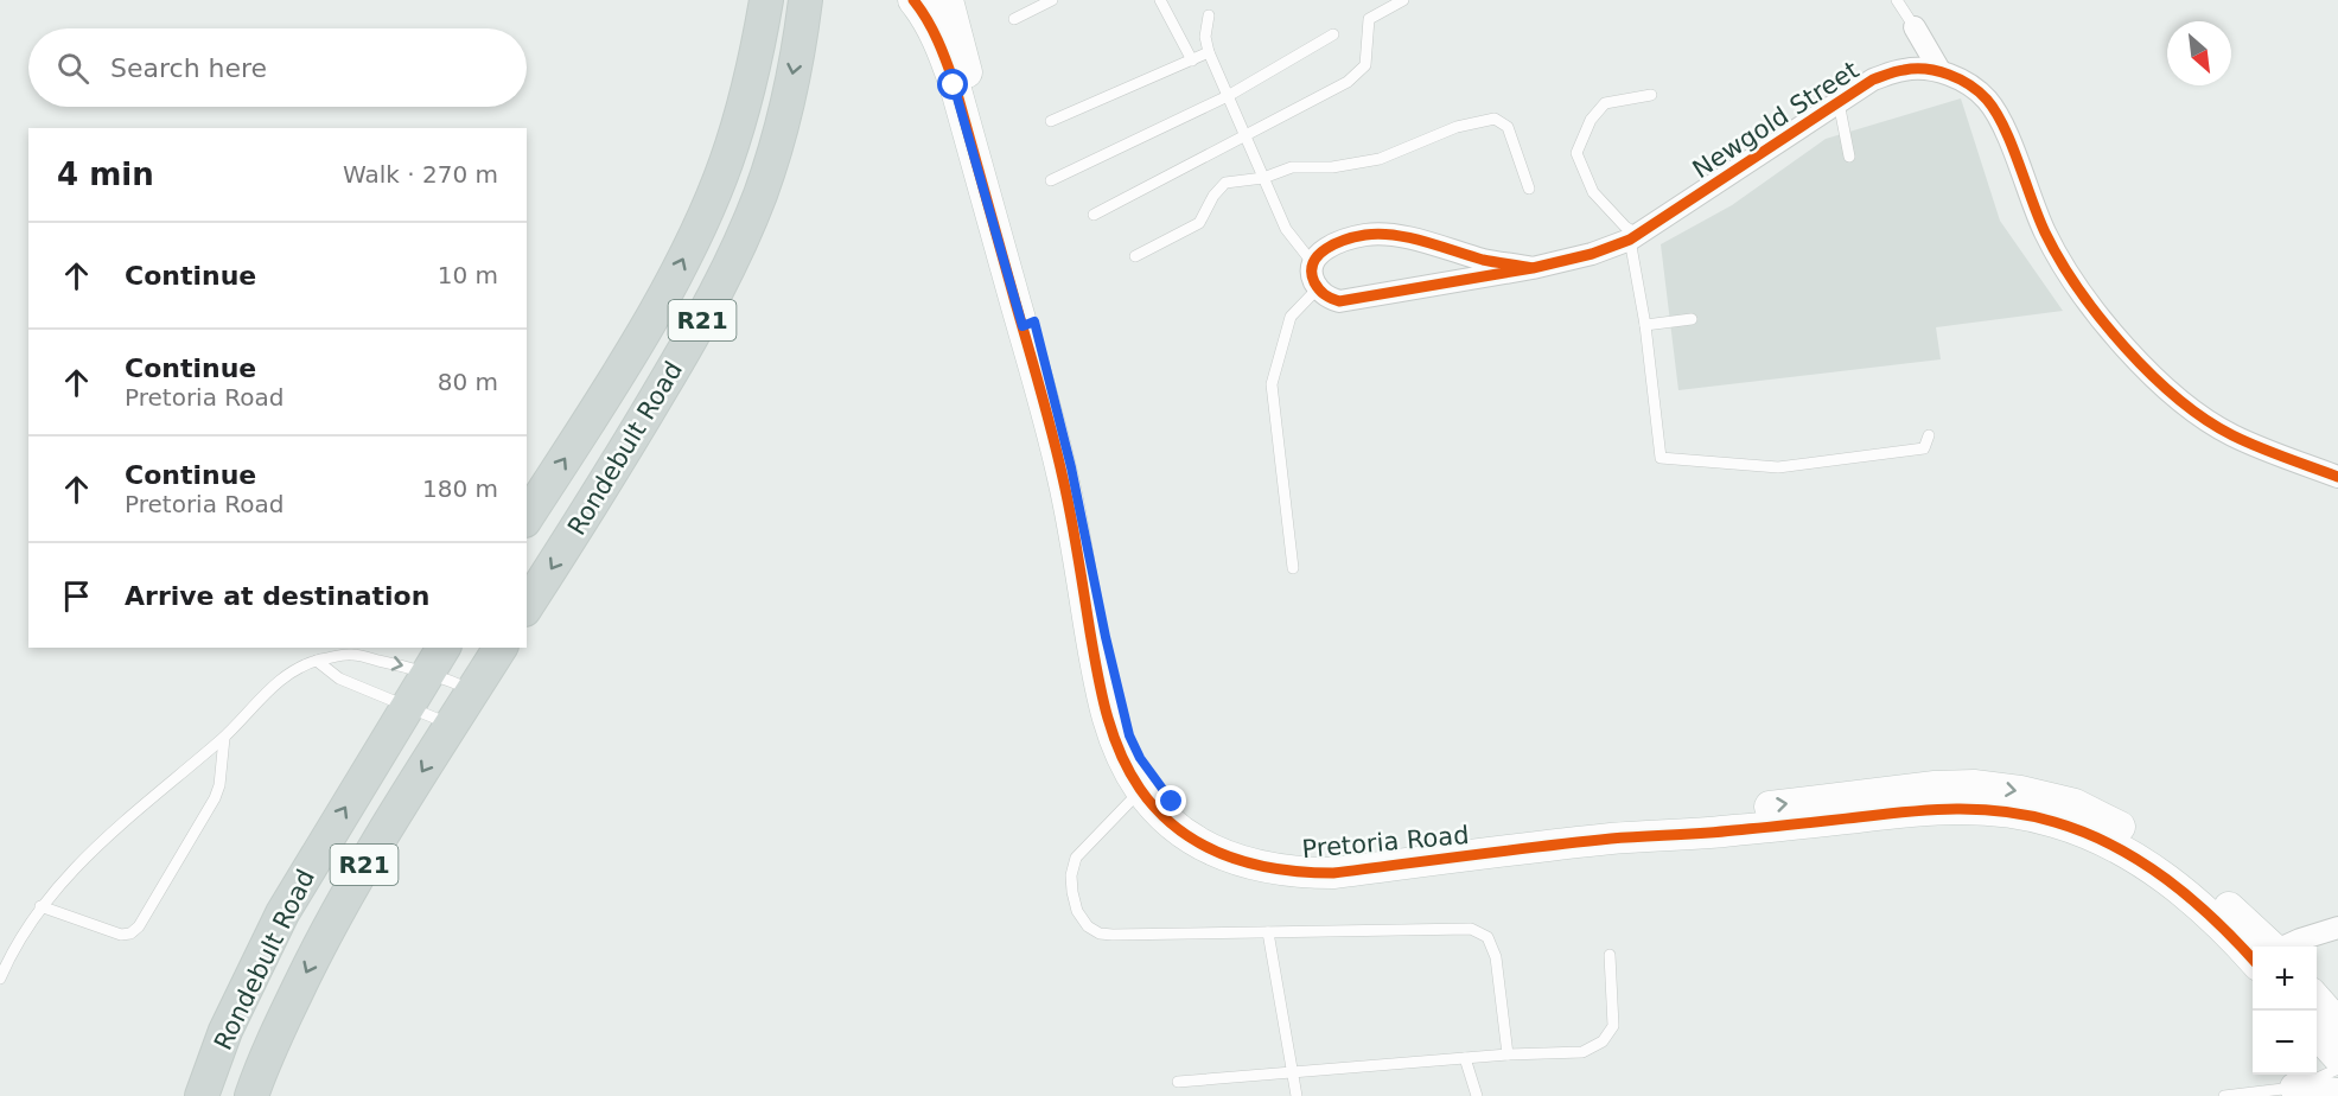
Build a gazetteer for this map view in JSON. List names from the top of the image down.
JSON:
{
  "streets": {
    "main road": ["R21", "Rondebult Road"],
    "street": ["Newgold Street", "Pretoria Road"]
  },
  "north": "bottom right",
  "page": {
    "search": "Search here",
    "heading": ["4 min", "Walk · 270 m"],
    "list": [
      ["Continue", "10 m"],
      ["Continue", "Pretoria Road", "80 m"],
      ["Continue", "Pretoria Road", "180 m"],
      "Arrive at destination"
    ],
    "map_buttons": ["+", "−"]
  }
}
